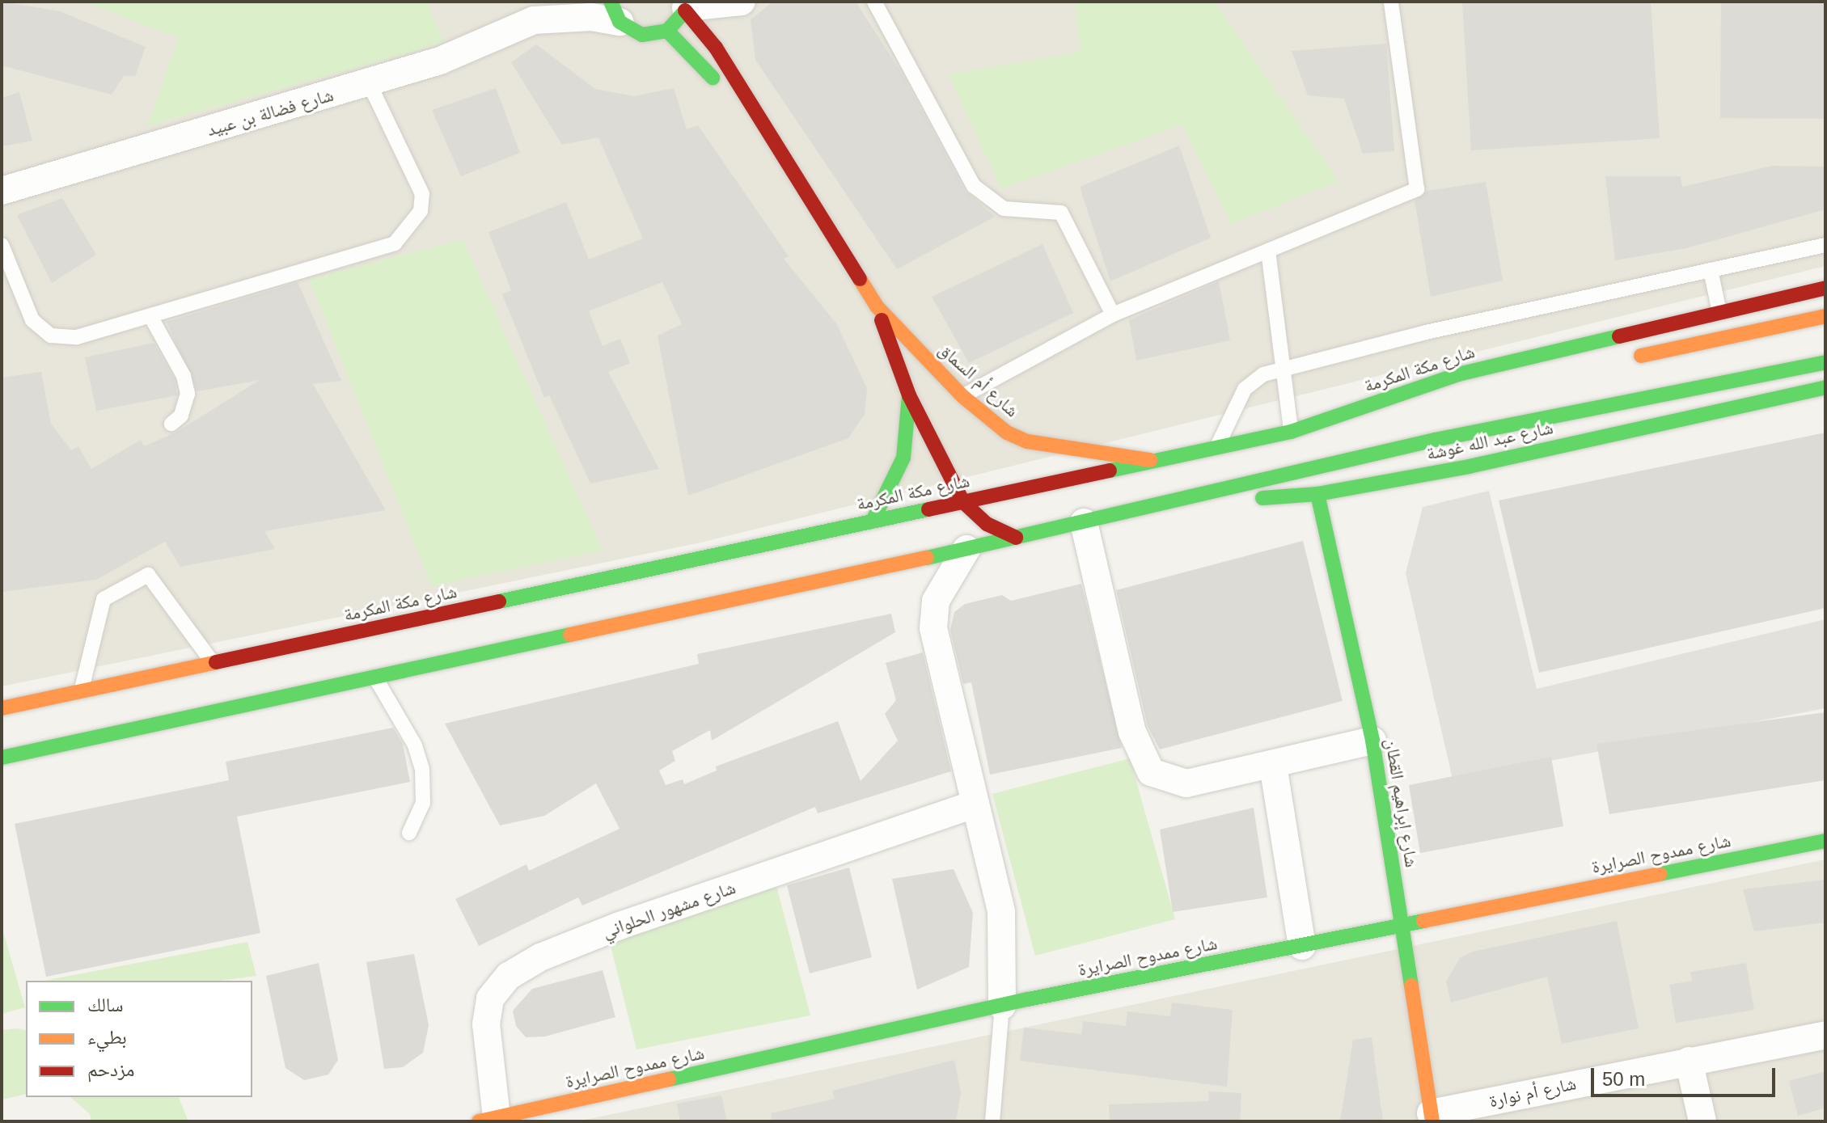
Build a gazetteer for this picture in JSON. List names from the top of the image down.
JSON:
{
  "streets": {
    "main road": [
      "شارع مكة المكرمة",
      "شارع أم السماق",
      "شارع عبد الله غوشة",
      "شارع إبراهيم القطان",
      "شارع ممدوح الصرايرة"
    ],
    "street": ["شارع فضالة بن عبيد", "شارع مشهور الحلواني", "شارع أم نوارة"]
  },
  "crossings": [
    ["شارع مكة المكرمة", "شارع أم السماق"],
    ["شارع عبد الله غوشة", "شارع إبراهيم القطان"],
    ["شارع إبراهيم القطان", "شارع ممدوح الصرايرة"],
    ["شارع إبراهيم القطان", "شارع أم نوارة"],
    ["شارع ممدوح الصرايرة", "شارع مشهور الحلواني"]
  ],
  "legend": ["سالك", "بطيء", "مزدحم"],
  "scale_bar": "50 m"
}
